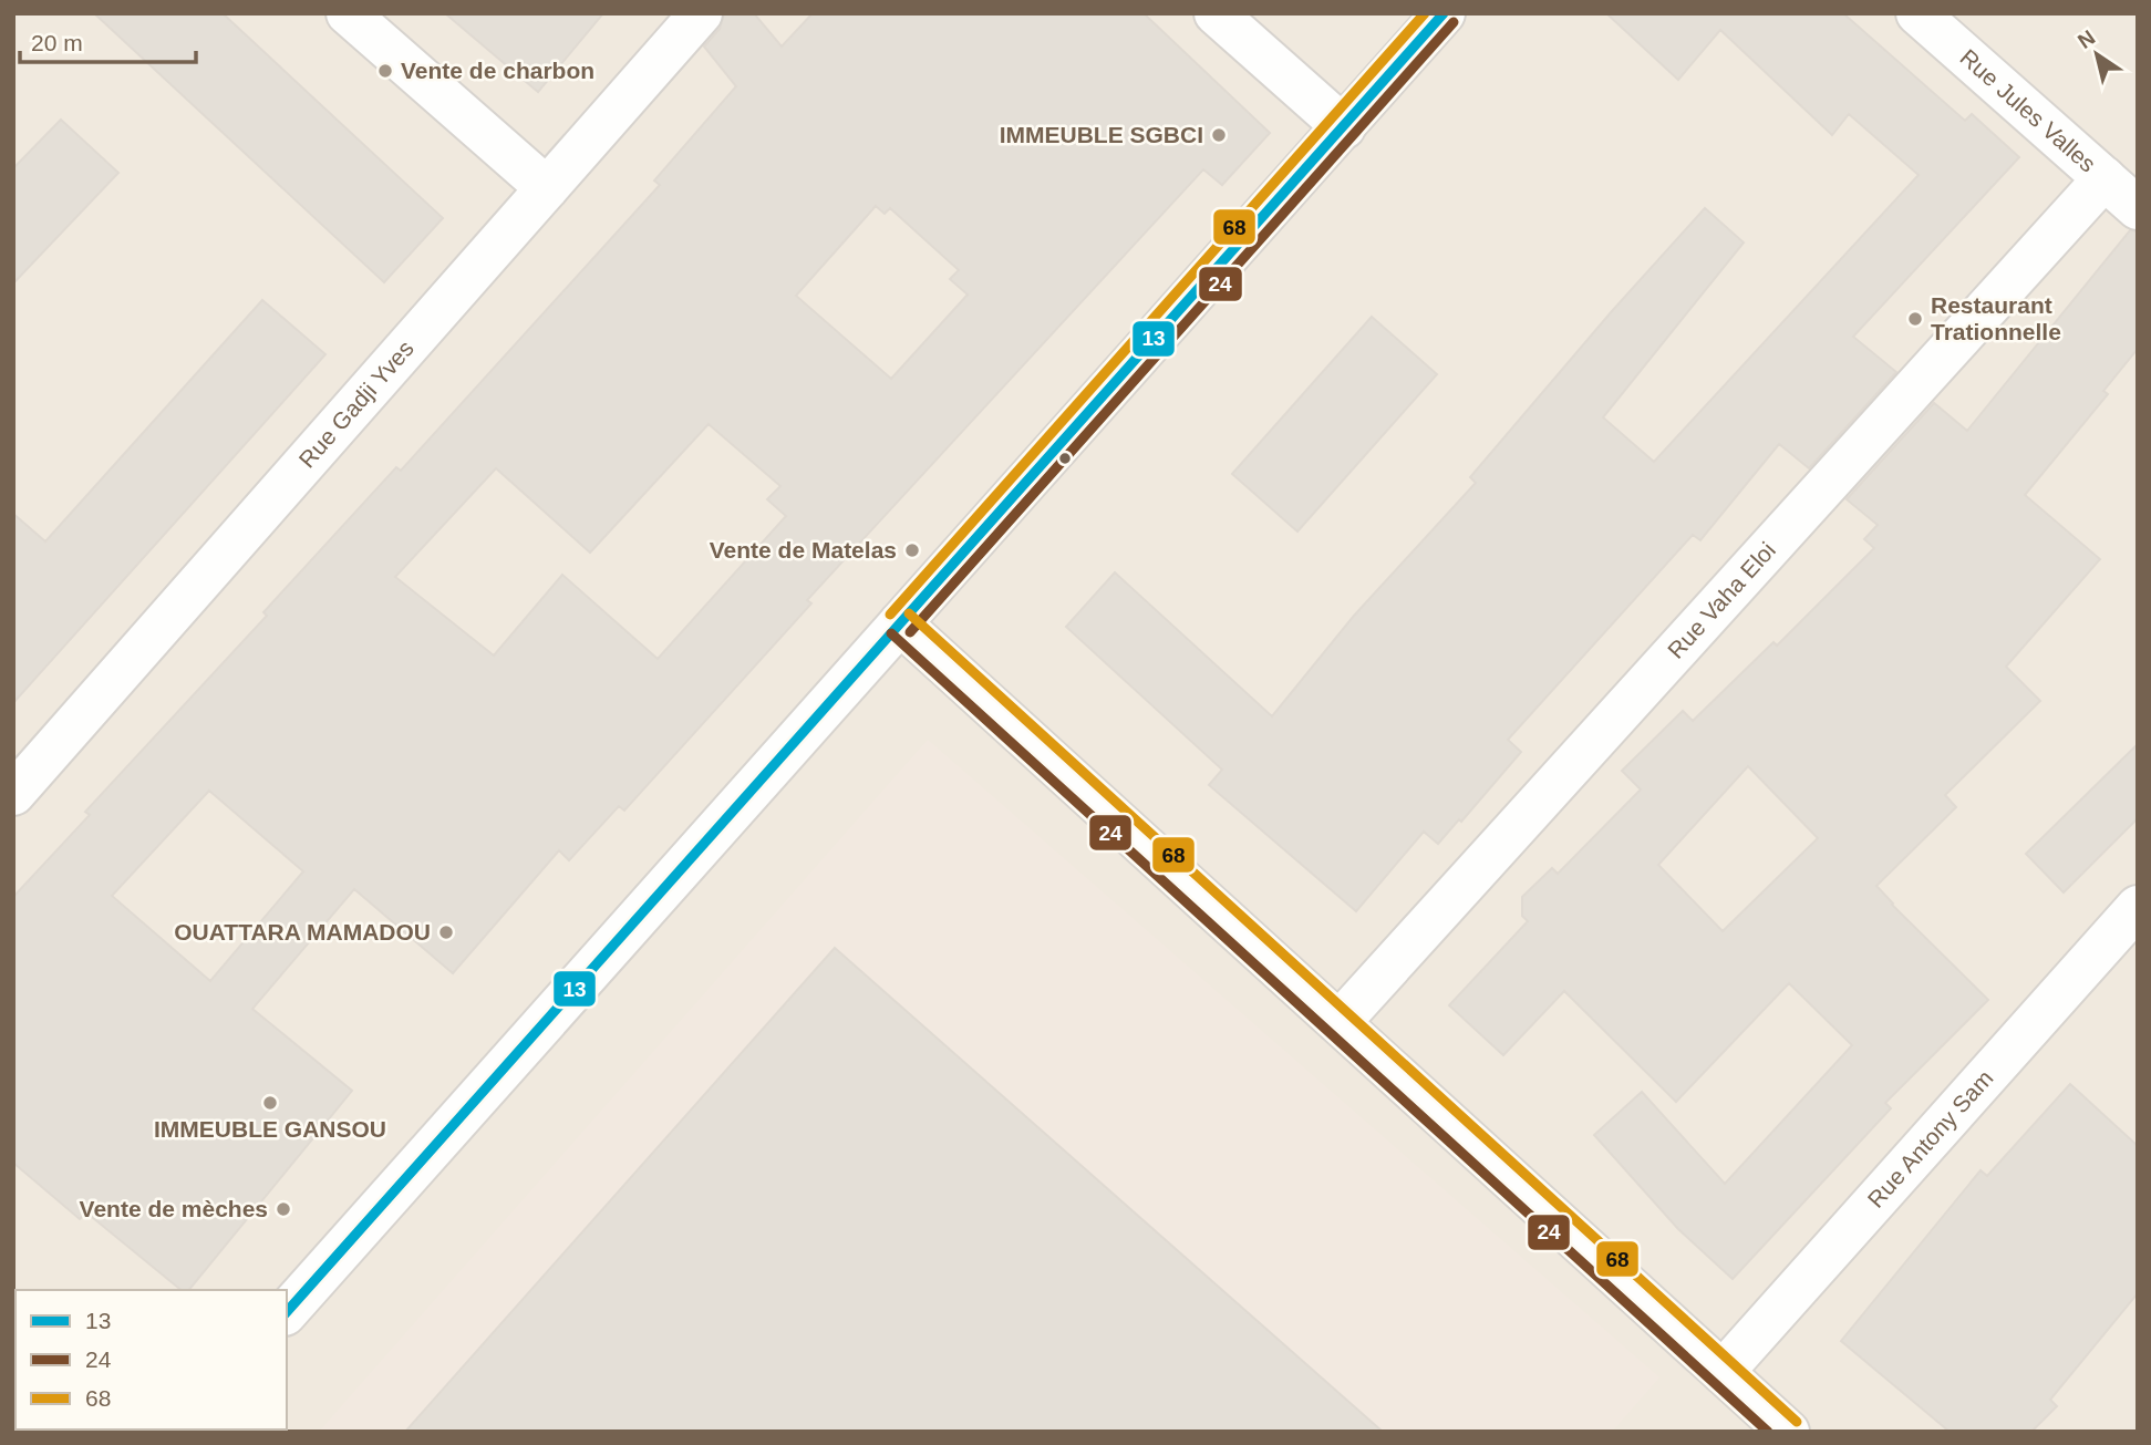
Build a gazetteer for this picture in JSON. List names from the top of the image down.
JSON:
{
  "streets": {
    "street": [
      "Rue Jules Valles",
      "Rue Gadji Yves",
      "Rue Vaha Eloi",
      "Rue Antony Sam"
    ]
  },
  "crossings": [
    ["Rue Jules Valles", "Rue Vaha Eloi"]
  ],
  "places": [
    "Vente de charbon",
    "IMMEUBLE SGBCI",
    "Restaurant Trationnelle",
    "Vente de Matelas",
    "OUATTARA MAMADOU",
    "IMMEUBLE GANSOU",
    "Vente de mèches"
  ],
  "lines": ["transit line 13", "transit line 68", "transit line 24"],
  "legend": ["13", "24", "68"],
  "scale_bar": "20 m",
  "north": "top left"
}
